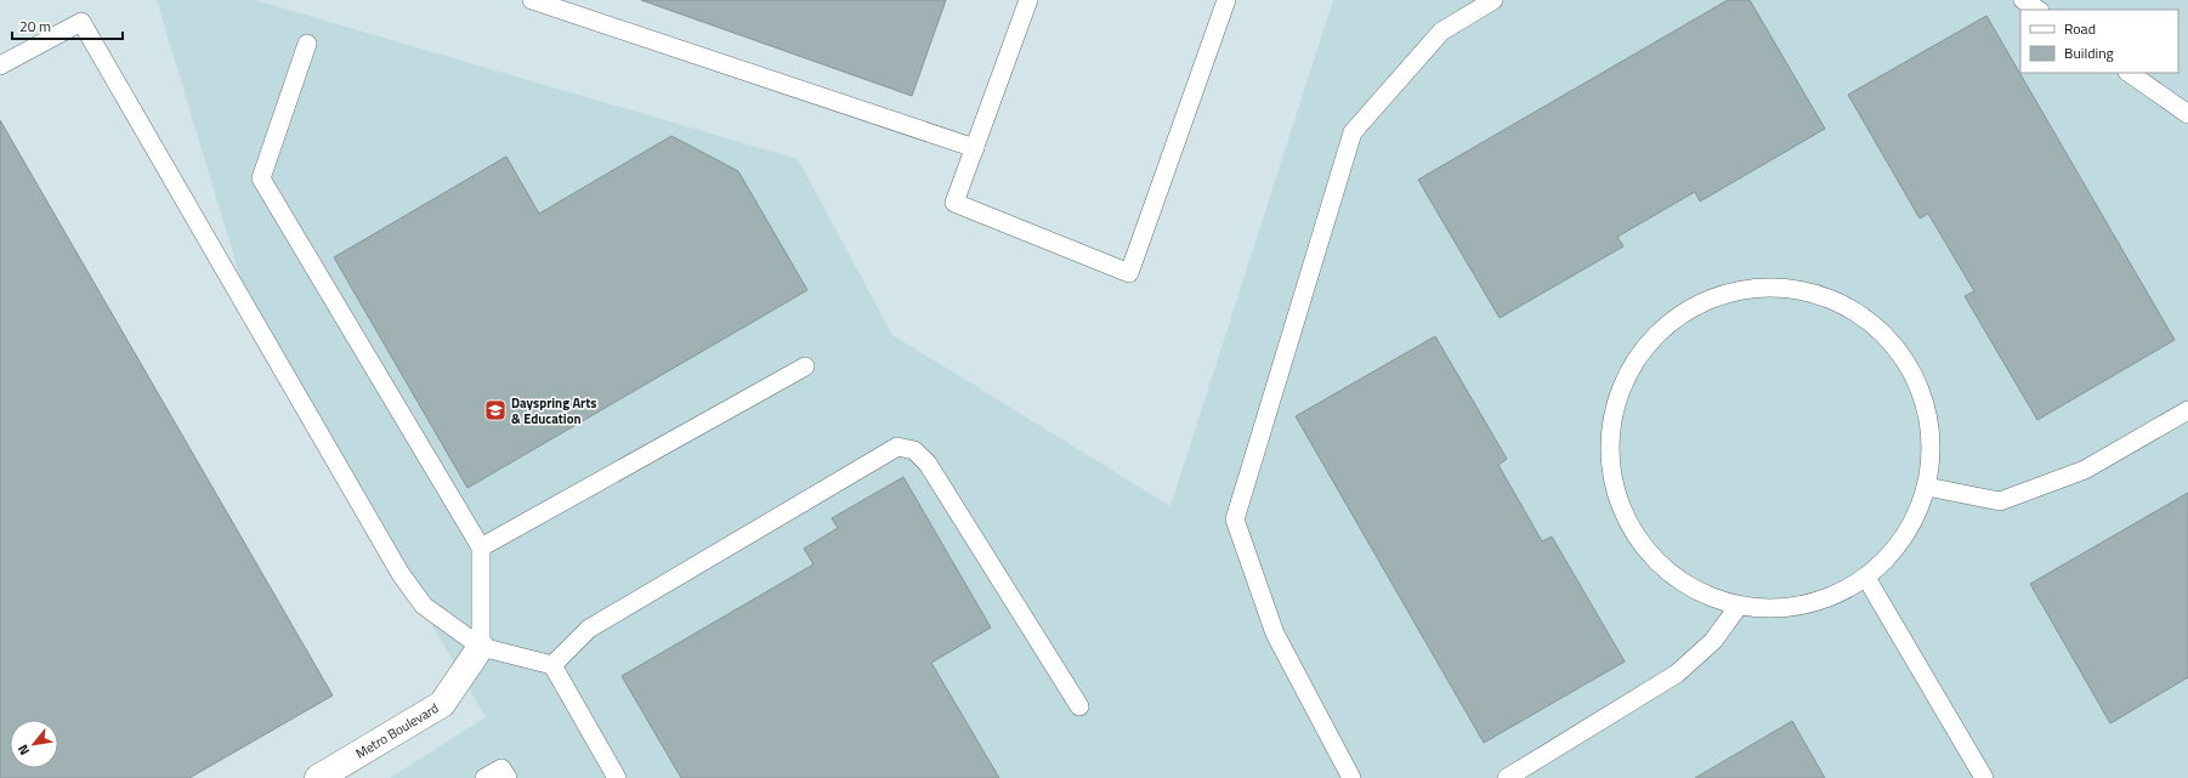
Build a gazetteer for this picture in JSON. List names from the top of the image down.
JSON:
{
  "streets": {
    "street": ["Metro Boulevard"]
  },
  "places": {
    "school or university": ["Dayspring Arts & Education"]
  },
  "legend": ["Road", "Building"],
  "scale_bar": "20 m",
  "north": "bottom left"
}
